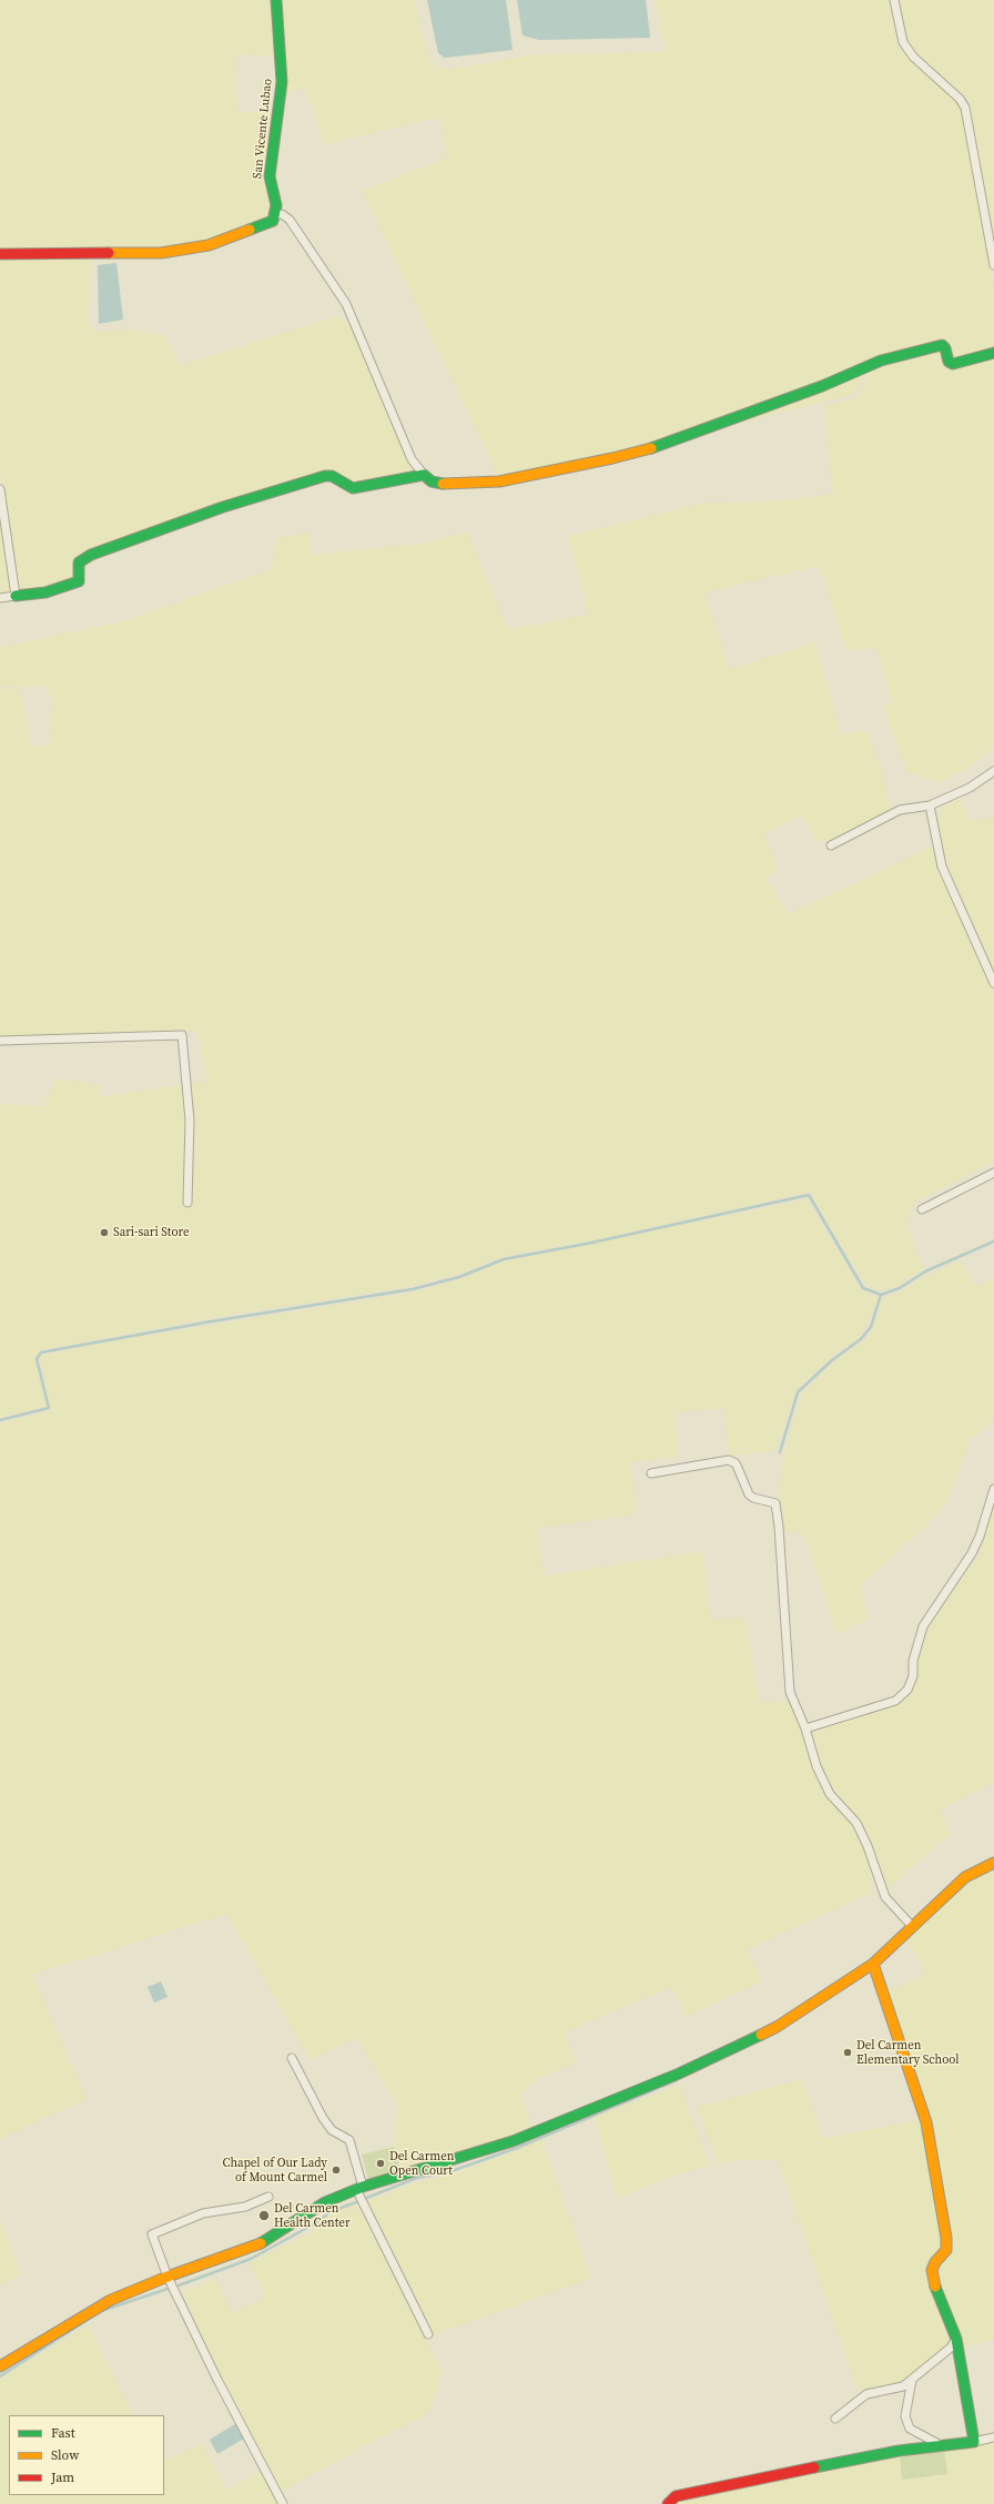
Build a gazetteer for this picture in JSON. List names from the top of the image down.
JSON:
{
  "streets": {
    "street": ["San Vicente Lubao"]
  },
  "places": [
    "Sari-sari Store",
    "Del Carmen Elementary School",
    "Del Carmen Open Court",
    "Chapel of Our Lady of Mount Carmel",
    "Del Carmen Health Center"
  ],
  "legend": ["Fast", "Slow", "Jam"]
}
